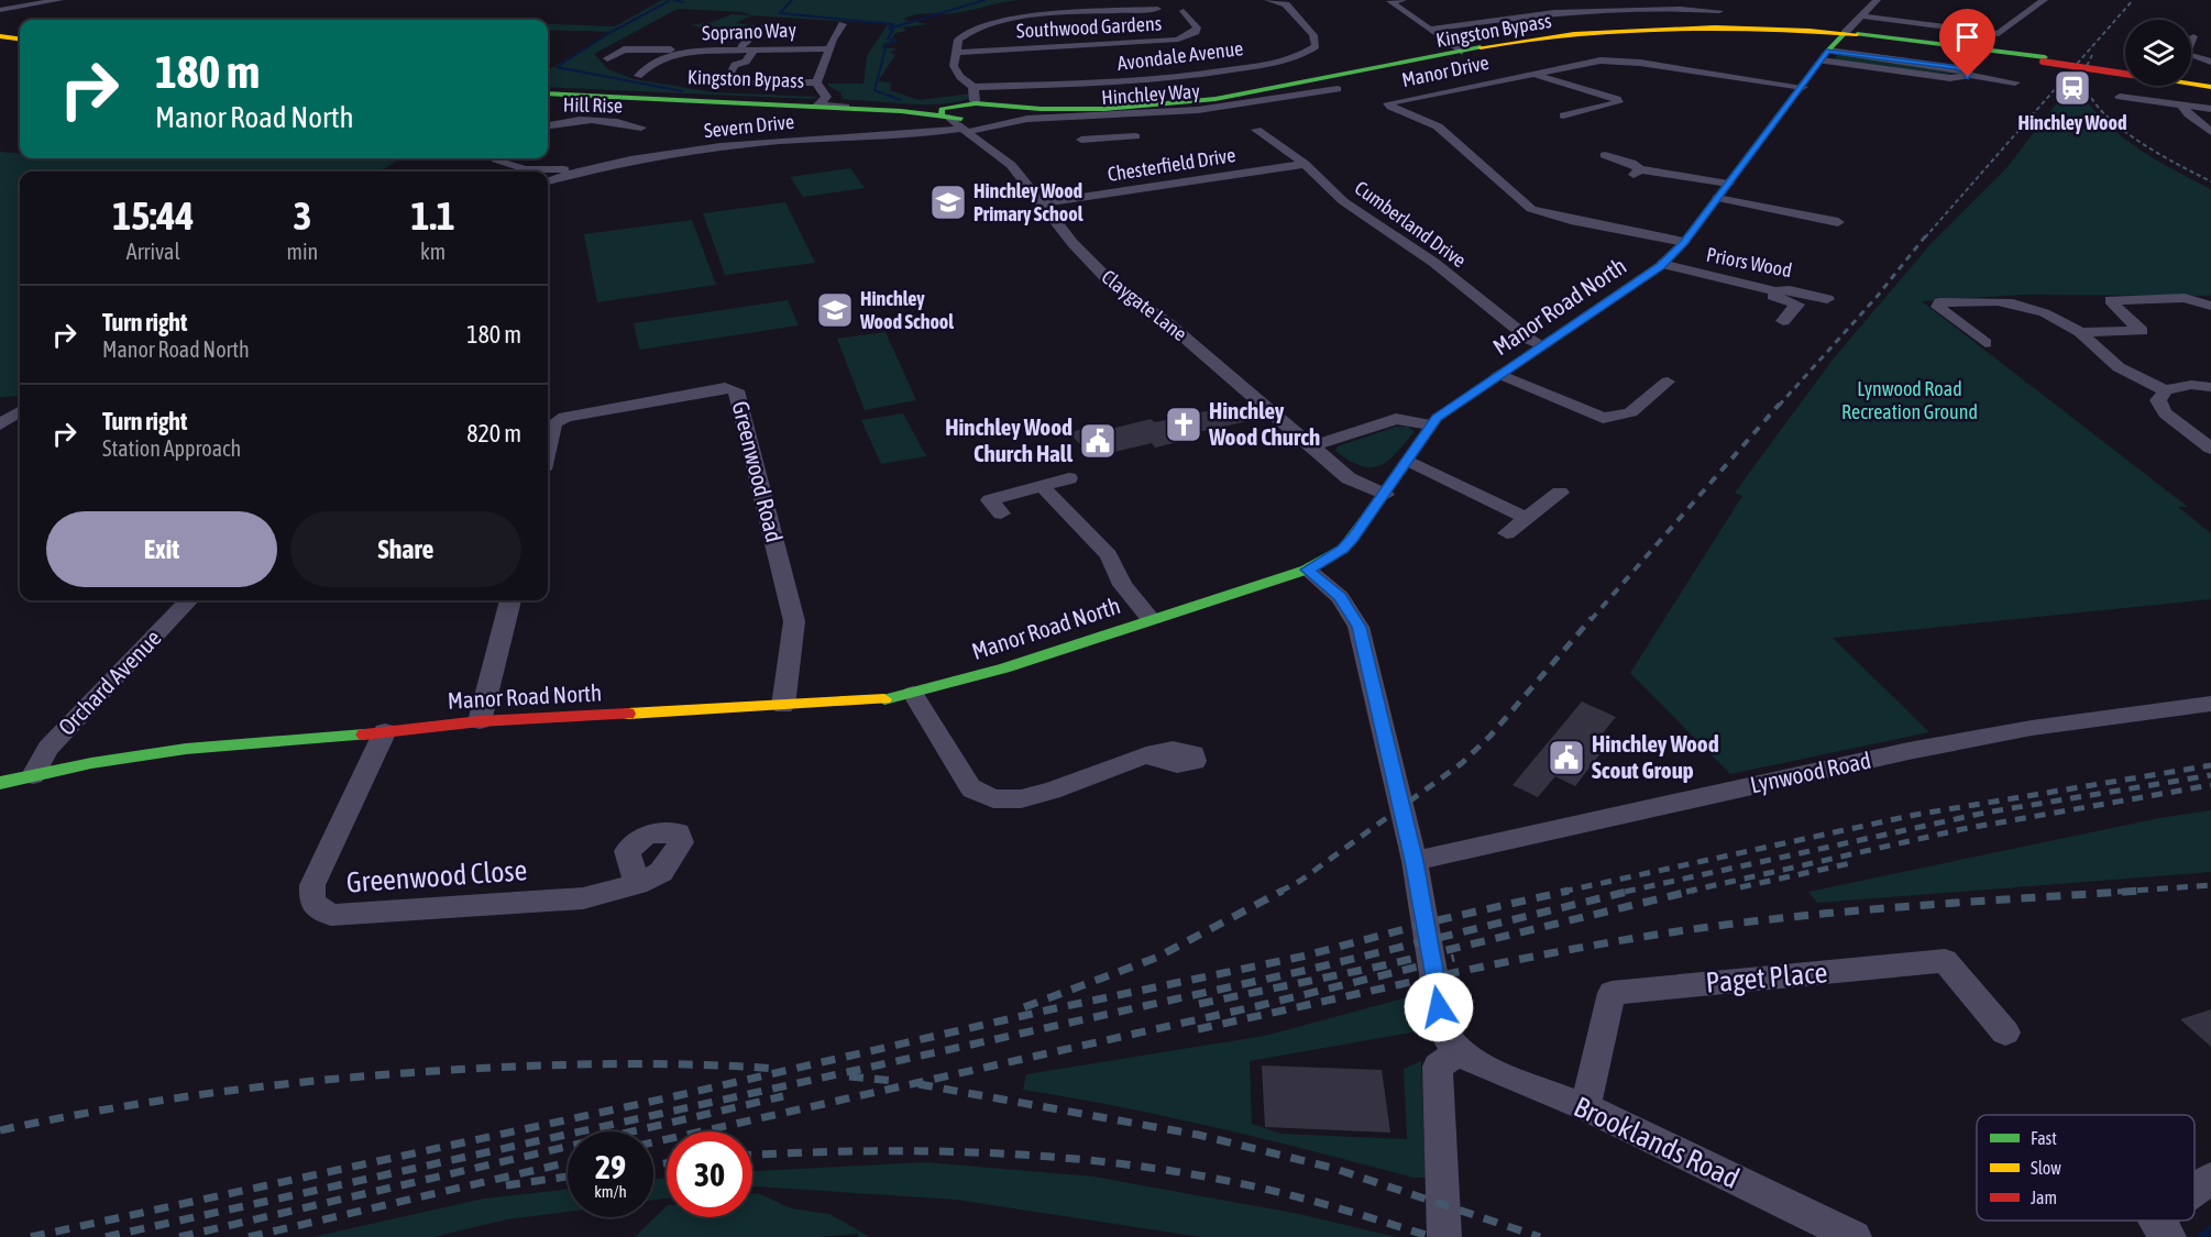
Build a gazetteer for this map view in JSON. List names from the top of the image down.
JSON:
{
  "streets": {
    "main road": ["Kingston Bypass", "Manor Road North"],
    "street": [
      "Southwood Gardens",
      "Soprano Way",
      "Avondale Avenue",
      "Manor Drive",
      "Hinchley Way",
      "Hill Rise",
      "Severn Drive",
      "Chesterfield Drive",
      "Cumberland Drive",
      "Priors Wood",
      "Claygate Lane",
      "Greenwood Road",
      "Orchard Avenue",
      "Lynwood Road",
      "Greenwood Close",
      "Paget Place",
      "Brooklands Road"
    ]
  },
  "crossings": [
    ["Kingston Bypass", "Claygate Lane"],
    ["Manor Drive", "Manor Road North"],
    ["Hinchley Way", "Severn Drive"],
    ["Hinchley Way", "Claygate Lane"],
    ["Severn Drive", "Claygate Lane"],
    ["Chesterfield Drive", "Cumberland Drive"],
    ["Chesterfield Drive", "Claygate Lane"],
    ["Cumberland Drive", "Manor Road North"],
    ["Priors Wood", "Manor Road North"],
    ["Claygate Lane", "Manor Road North"],
    ["Manor Road North", "Greenwood Road"],
    ["Manor Road North", "Orchard Avenue"],
    ["Manor Road North", "Greenwood Close"],
    ["Paget Place", "Brooklands Road"]
  ],
  "parks": ["Lynwood Road Recreation Ground"],
  "places": {
    "station": ["Hinchley Wood"],
    "school or university": ["Hinchley Wood Primary School", "Hinchley Wood School"],
    "church": ["Hinchley Wood Church"],
    "public building": ["Hinchley Wood Church Hall", "Hinchley Wood Scout Group"]
  },
  "legend": ["Fast", "Slow", "Jam"],
  "page": {
    "turn": ["180 m", "Manor Road North"],
    "eta": [
      "15:44",
      "Arrival",
      "3",
      "min",
      "1.1",
      "km"
    ],
    "list": [
      {
        "name": "Turn right",
        "note": "Manor Road North",
        "value": "180 m"
      },
      {
        "name": "Turn right",
        "note": "Station Approach",
        "value": "820 m"
      }
    ],
    "buttons": ["Exit", "Share"],
    "speed": "29 km/h",
    "limit": "30"
  }
}
